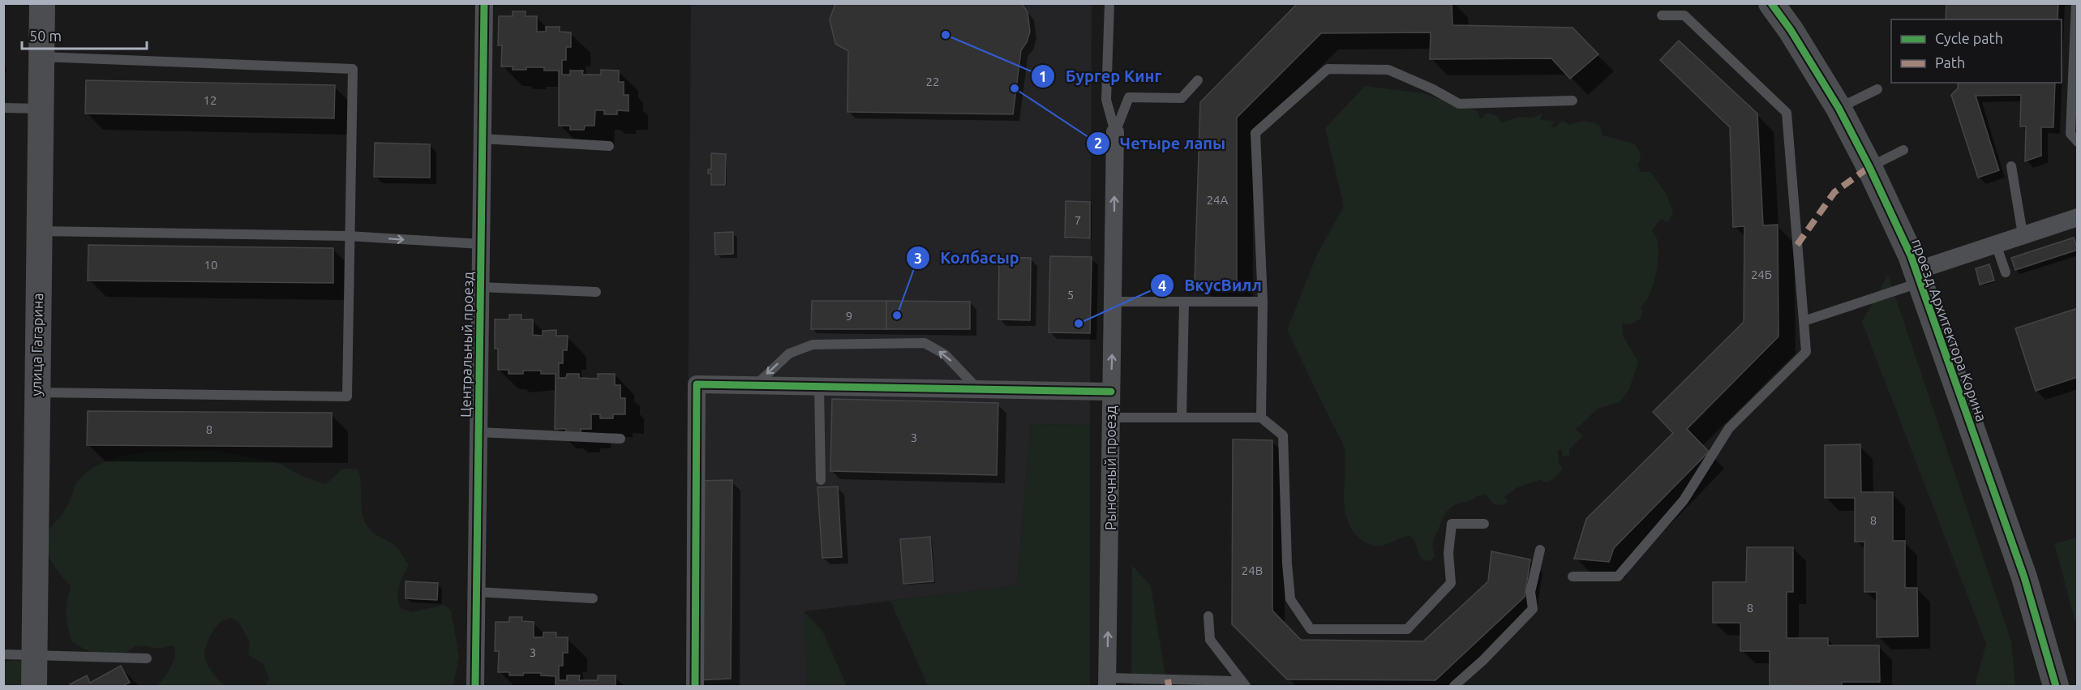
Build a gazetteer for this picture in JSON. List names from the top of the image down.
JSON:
{
  "streets": {
    "street": [
      "проезд Архитектора Корина",
      "улица Гагарина",
      "Центральный проезд",
      "Рыночный проезд"
    ]
  },
  "one_way": ["Рыночный проезд"],
  "places": [
    "Бургер Кинг",
    "Четыре лапы",
    "Колбасыр",
    "ВкусВилл"
  ],
  "house_numbers": [
    "22",
    "12",
    "24А",
    "7",
    "10",
    "24Б",
    "5",
    "9",
    "8",
    "3",
    "8",
    "24В",
    "8",
    "3"
  ],
  "legend": ["Cycle path", "Path"],
  "scale_bar": "50 m"
}
